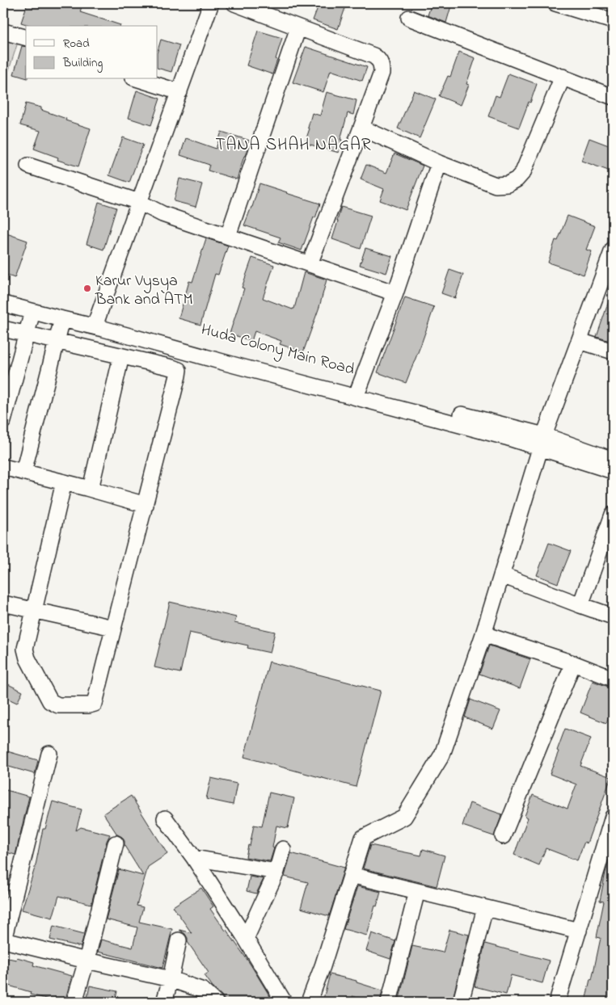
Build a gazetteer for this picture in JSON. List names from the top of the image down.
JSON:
{
  "streets": {
    "street": ["Huda Colony Main Road"]
  },
  "districts": ["TANA SHAH NAGAR"],
  "places": ["Karur Vysya Bank and ATM"],
  "legend": ["Road", "Building"]
}
